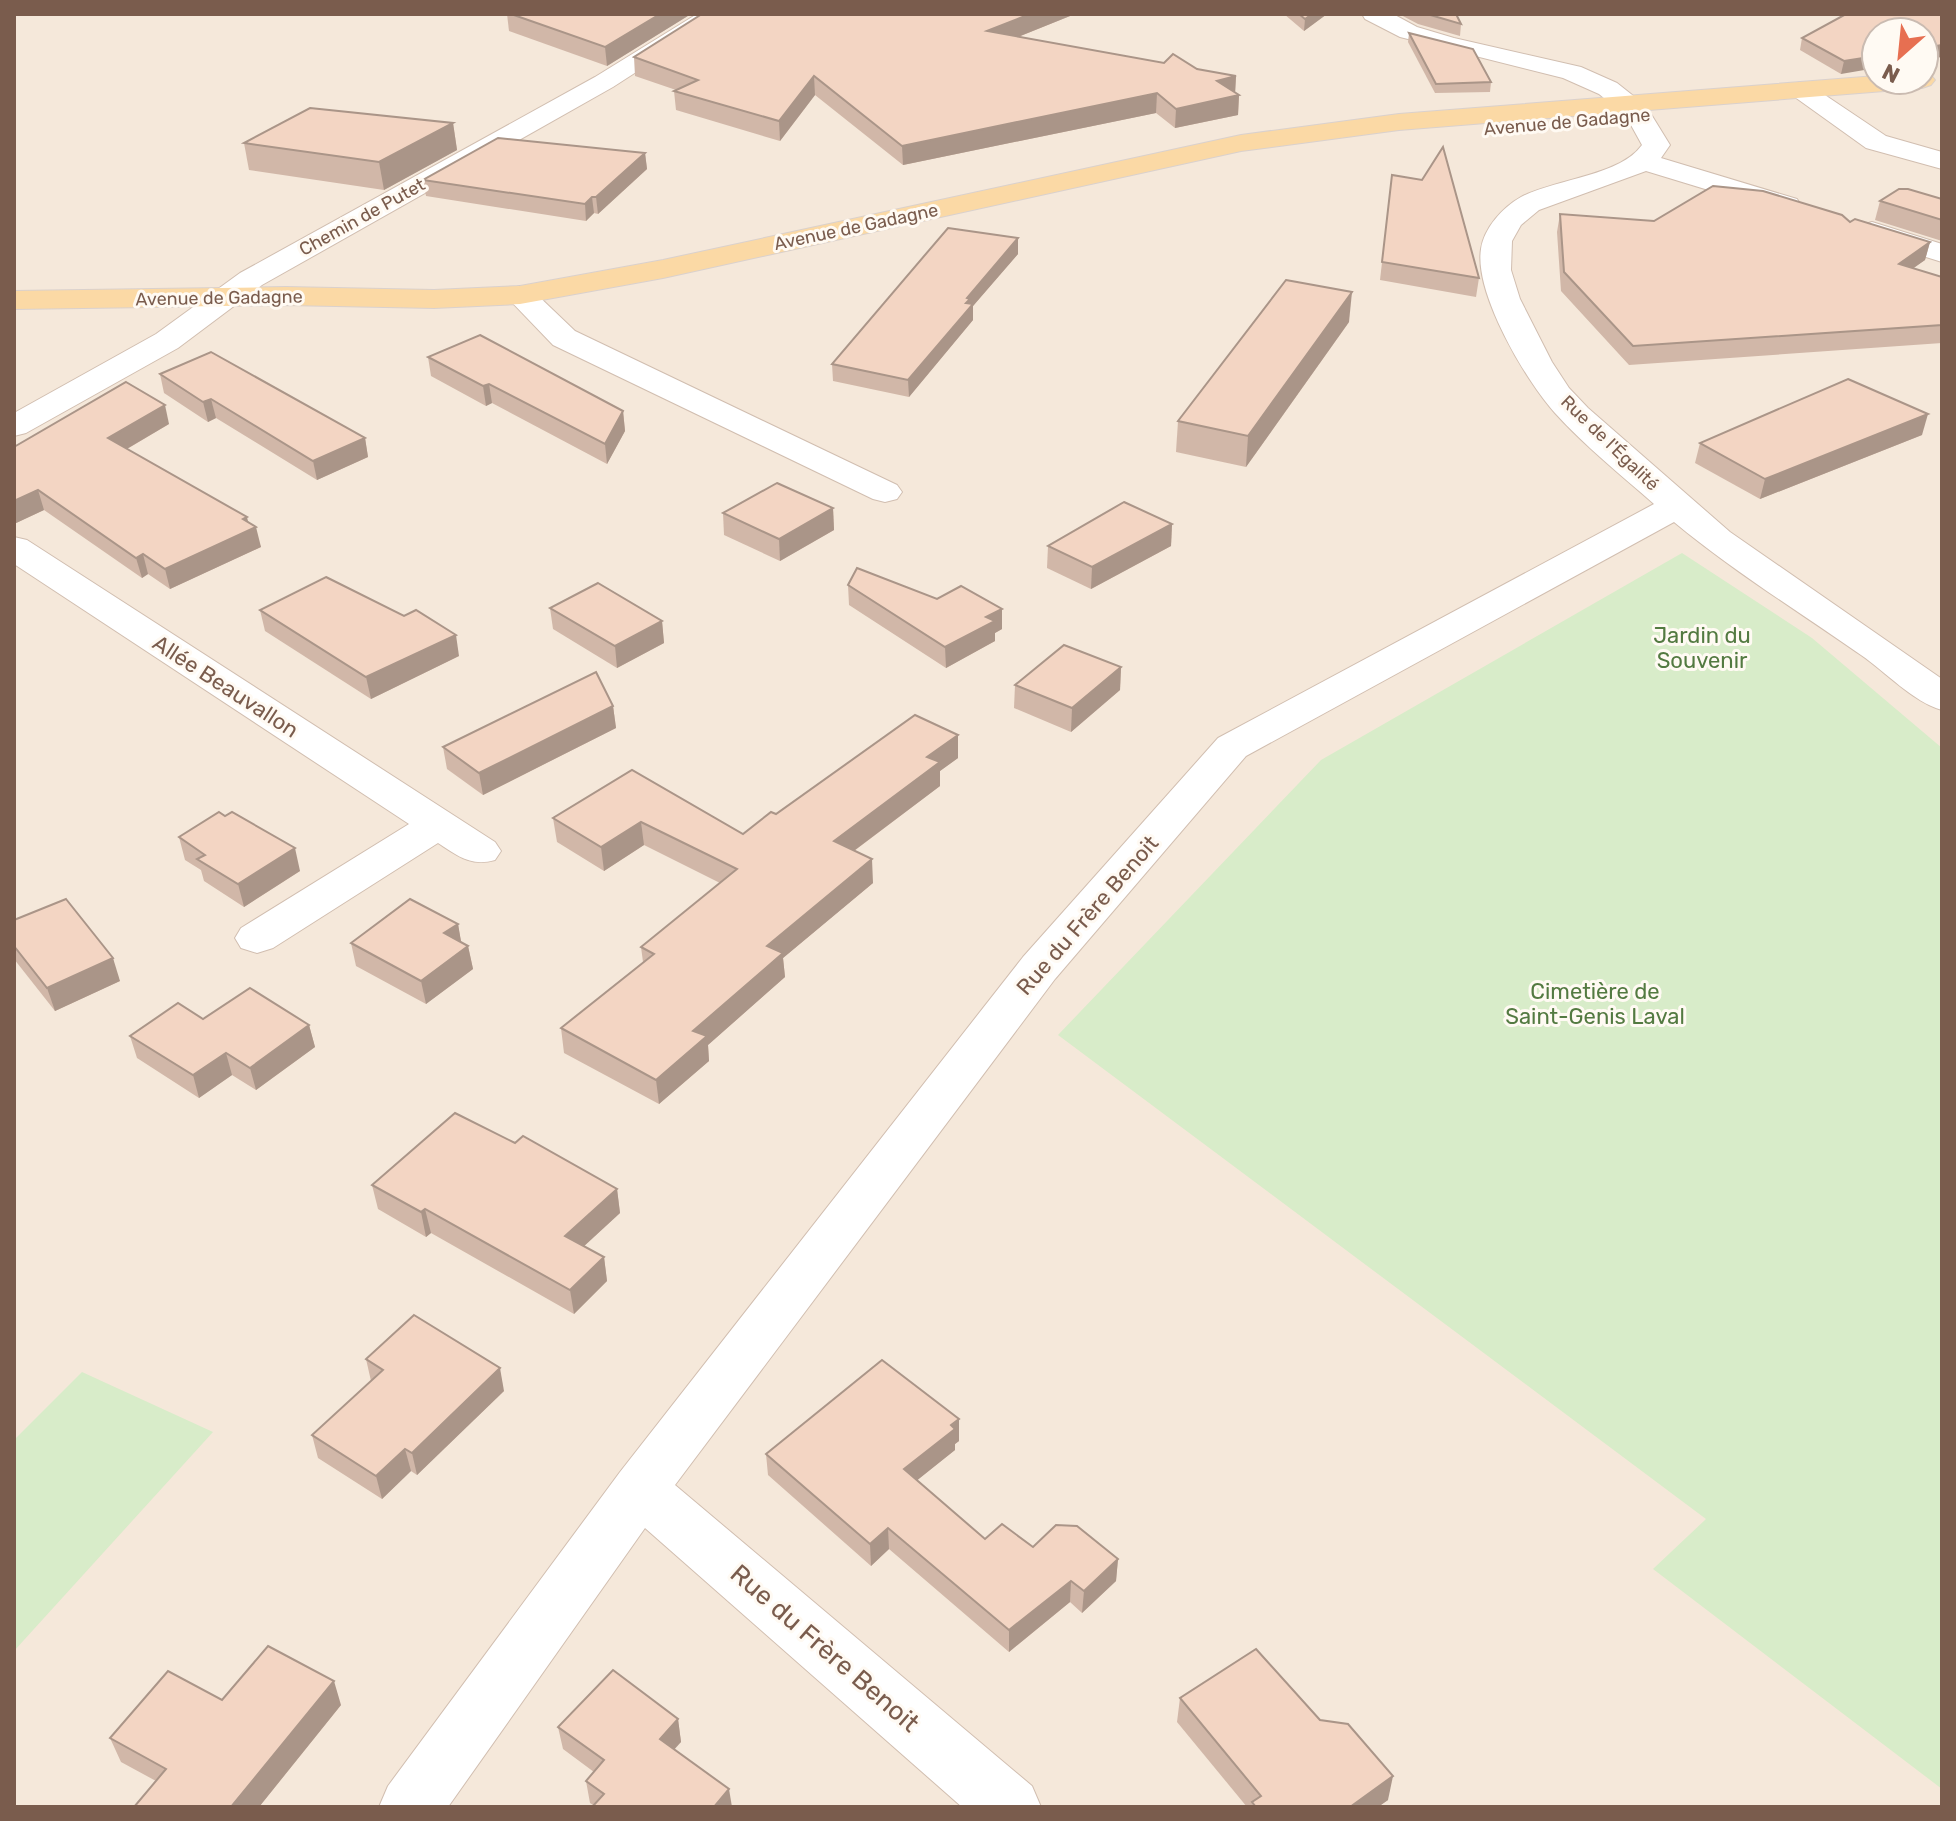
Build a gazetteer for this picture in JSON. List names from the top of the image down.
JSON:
{
  "streets": {
    "main road": ["Avenue de Gadagne"],
    "street": [
      "Chemin de Putet",
      "Rue de l'Égalité",
      "Allée Beauvallon",
      "Rue du Frère Benoit"
    ]
  },
  "crossings": [
    ["Avenue de Gadagne", "Chemin de Putet"],
    ["Rue de l'Égalité", "Rue du Frère Benoit"]
  ],
  "parks": ["Jardin du Souvenir", "Cimetière de Saint-Genis Laval"],
  "north": "bottom left"
}
